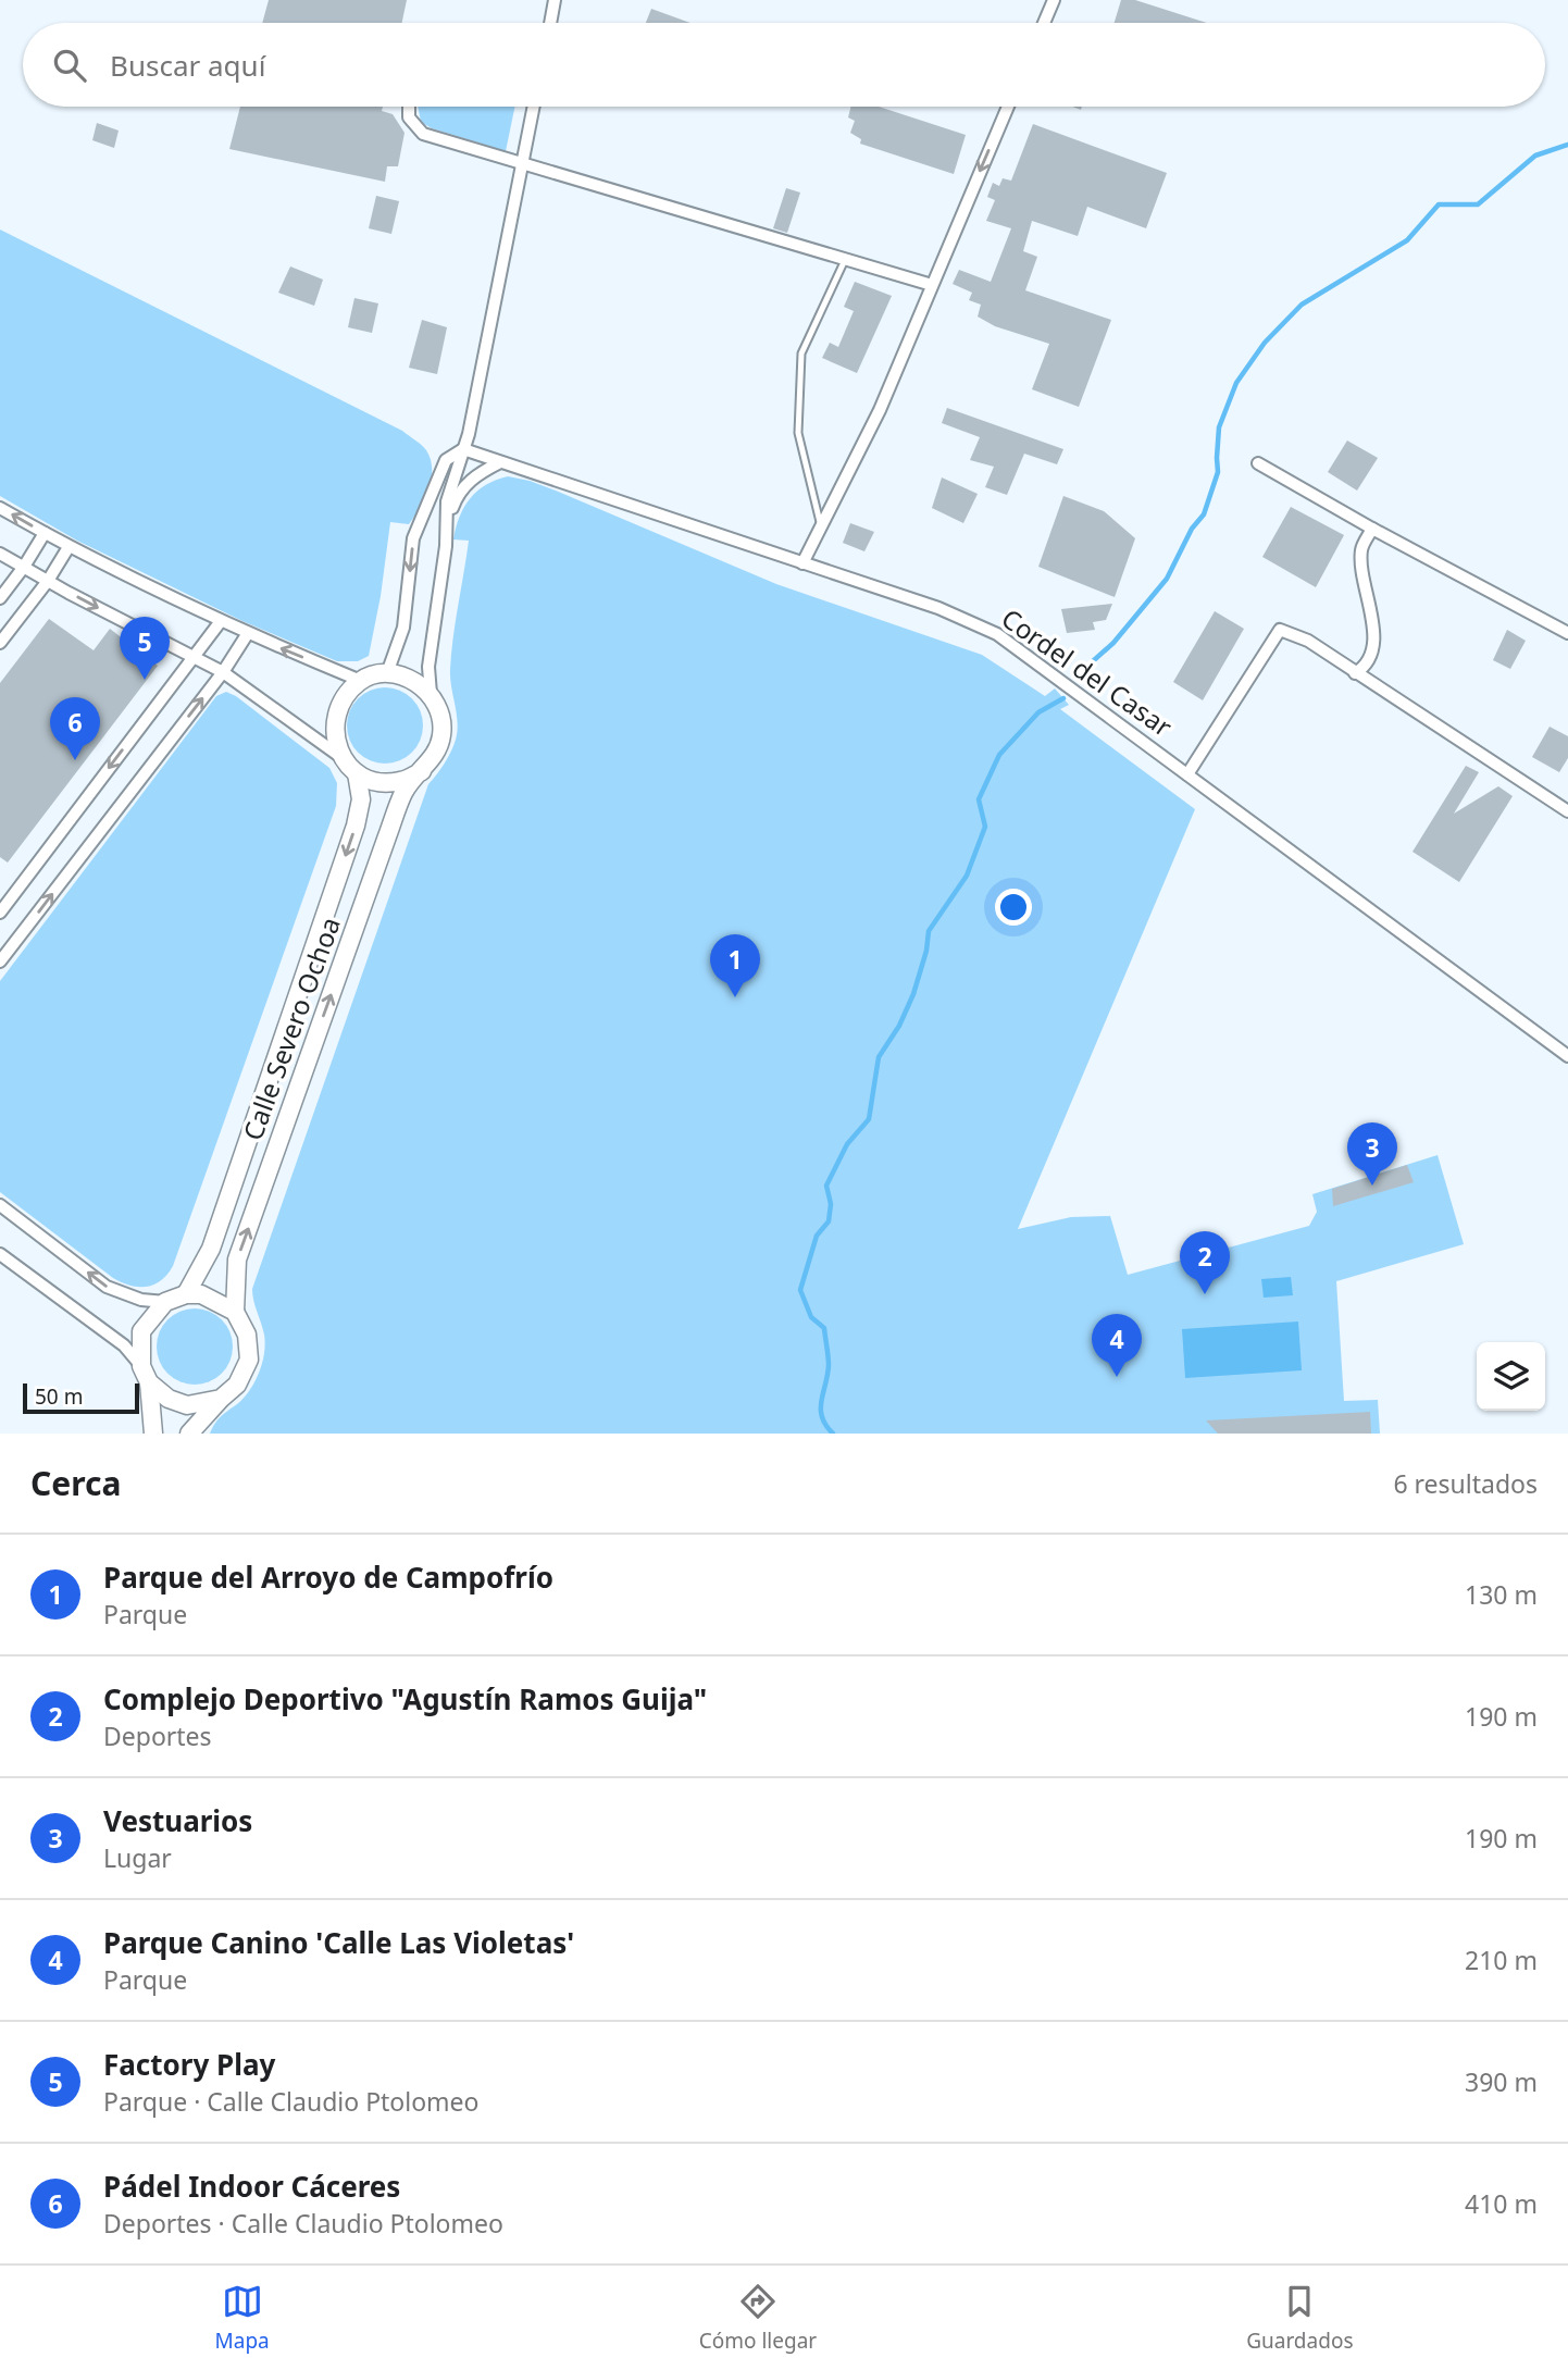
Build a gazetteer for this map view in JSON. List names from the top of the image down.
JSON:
{
  "streets": {
    "main road": ["Calle Severo Ochoa"],
    "street": ["Cordel del Casar"]
  },
  "scale_bar": "50 m",
  "page": {
    "search": "Buscar aquí",
    "pins": [
      "5",
      "6",
      "1",
      "3",
      "2",
      "4"
    ],
    "scale": "50 m",
    "heading": ["Cerca", "6 resultados"],
    "list": [
      {
        "mark": "1",
        "name": "Parque del Arroyo de Campofrío",
        "note": "Parque",
        "value": "130 m"
      },
      {
        "mark": "2",
        "name": "Complejo Deportivo \"Agustín Ramos Guija\"",
        "note": "Deportes",
        "value": "190 m"
      },
      {
        "mark": "3",
        "name": "Vestuarios",
        "note": "Lugar",
        "value": "190 m"
      },
      {
        "mark": "4",
        "name": "Parque Canino 'Calle Las Violetas'",
        "note": "Parque",
        "value": "210 m"
      },
      {
        "mark": "5",
        "name": "Factory Play",
        "note": "Parque · Calle Claudio Ptolomeo",
        "value": "390 m"
      },
      {
        "mark": "6",
        "name": "Pádel Indoor Cáceres",
        "note": "Deportes · Calle Claudio Ptolomeo",
        "value": "410 m"
      }
    ],
    "nav": ["Mapa", "Cómo llegar", "Guardados"]
  }
}
